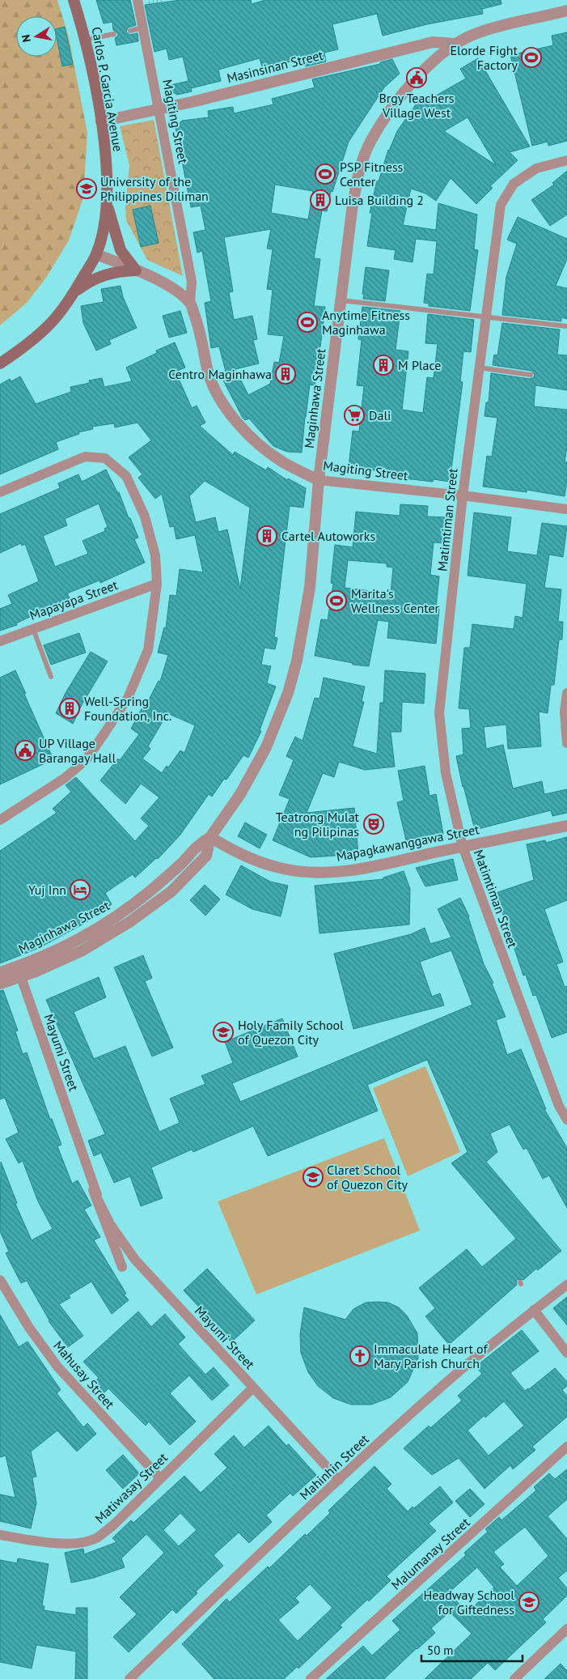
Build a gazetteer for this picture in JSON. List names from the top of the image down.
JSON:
{
  "streets": {
    "main road": ["Carlos P. Garcia Avenue"],
    "street": [
      "Masinsinan Street",
      "Magiting Street",
      "Maginhawa Street",
      "Matimtiman Street",
      "Mapayapa Street",
      "Mapagkawanggawa Street",
      "Mayumi Street",
      "Mahusay Street",
      "Mahinhin Street",
      "Matiwasay Street",
      "Malumanay Street"
    ]
  },
  "crossings": [
    ["Masinsinan Street", "Carlos P. Garcia Avenue"],
    ["Masinsinan Street", "Magiting Street"],
    ["Masinsinan Street", "Maginhawa Street"],
    ["Magiting Street", "Maginhawa Street"],
    ["Magiting Street", "Matimtiman Street"],
    ["Maginhawa Street", "Mapagkawanggawa Street"],
    ["Maginhawa Street", "Mayumi Street"],
    ["Matimtiman Street", "Mapagkawanggawa Street"],
    ["Mayumi Street", "Mahinhin Street"],
    ["Mayumi Street", "Matiwasay Street"],
    ["Mahusay Street", "Matiwasay Street"]
  ],
  "places": {
    "sports": [
      "Elorde Fight Factory",
      "PSP Fitness Center",
      "Anytime Fitness Maginhawa",
      "Marita's Wellness Center"
    ],
    "public building": ["Brgy Teachers Village West", "UP Village Barangay Hall"],
    "school or university": [
      "University of the Philippines Diliman",
      "Holy Family School of Quezon City",
      "Claret School of Quezon City",
      "Headway School for Giftedness"
    ],
    "building": [
      "Luisa Building 2",
      "M Place",
      "Centro Maginhawa",
      "Cartel Autoworks",
      "Well-Spring Foundation, Inc."
    ],
    "supermarket": ["Dali"],
    "theatre": ["Teatrong Mulat ng Pilipinas"],
    "hotel": ["Yuj Inn"],
    "church": ["Immaculate Heart of Mary Parish Church"]
  },
  "scale_bar": "50 m",
  "north": "left"
}
